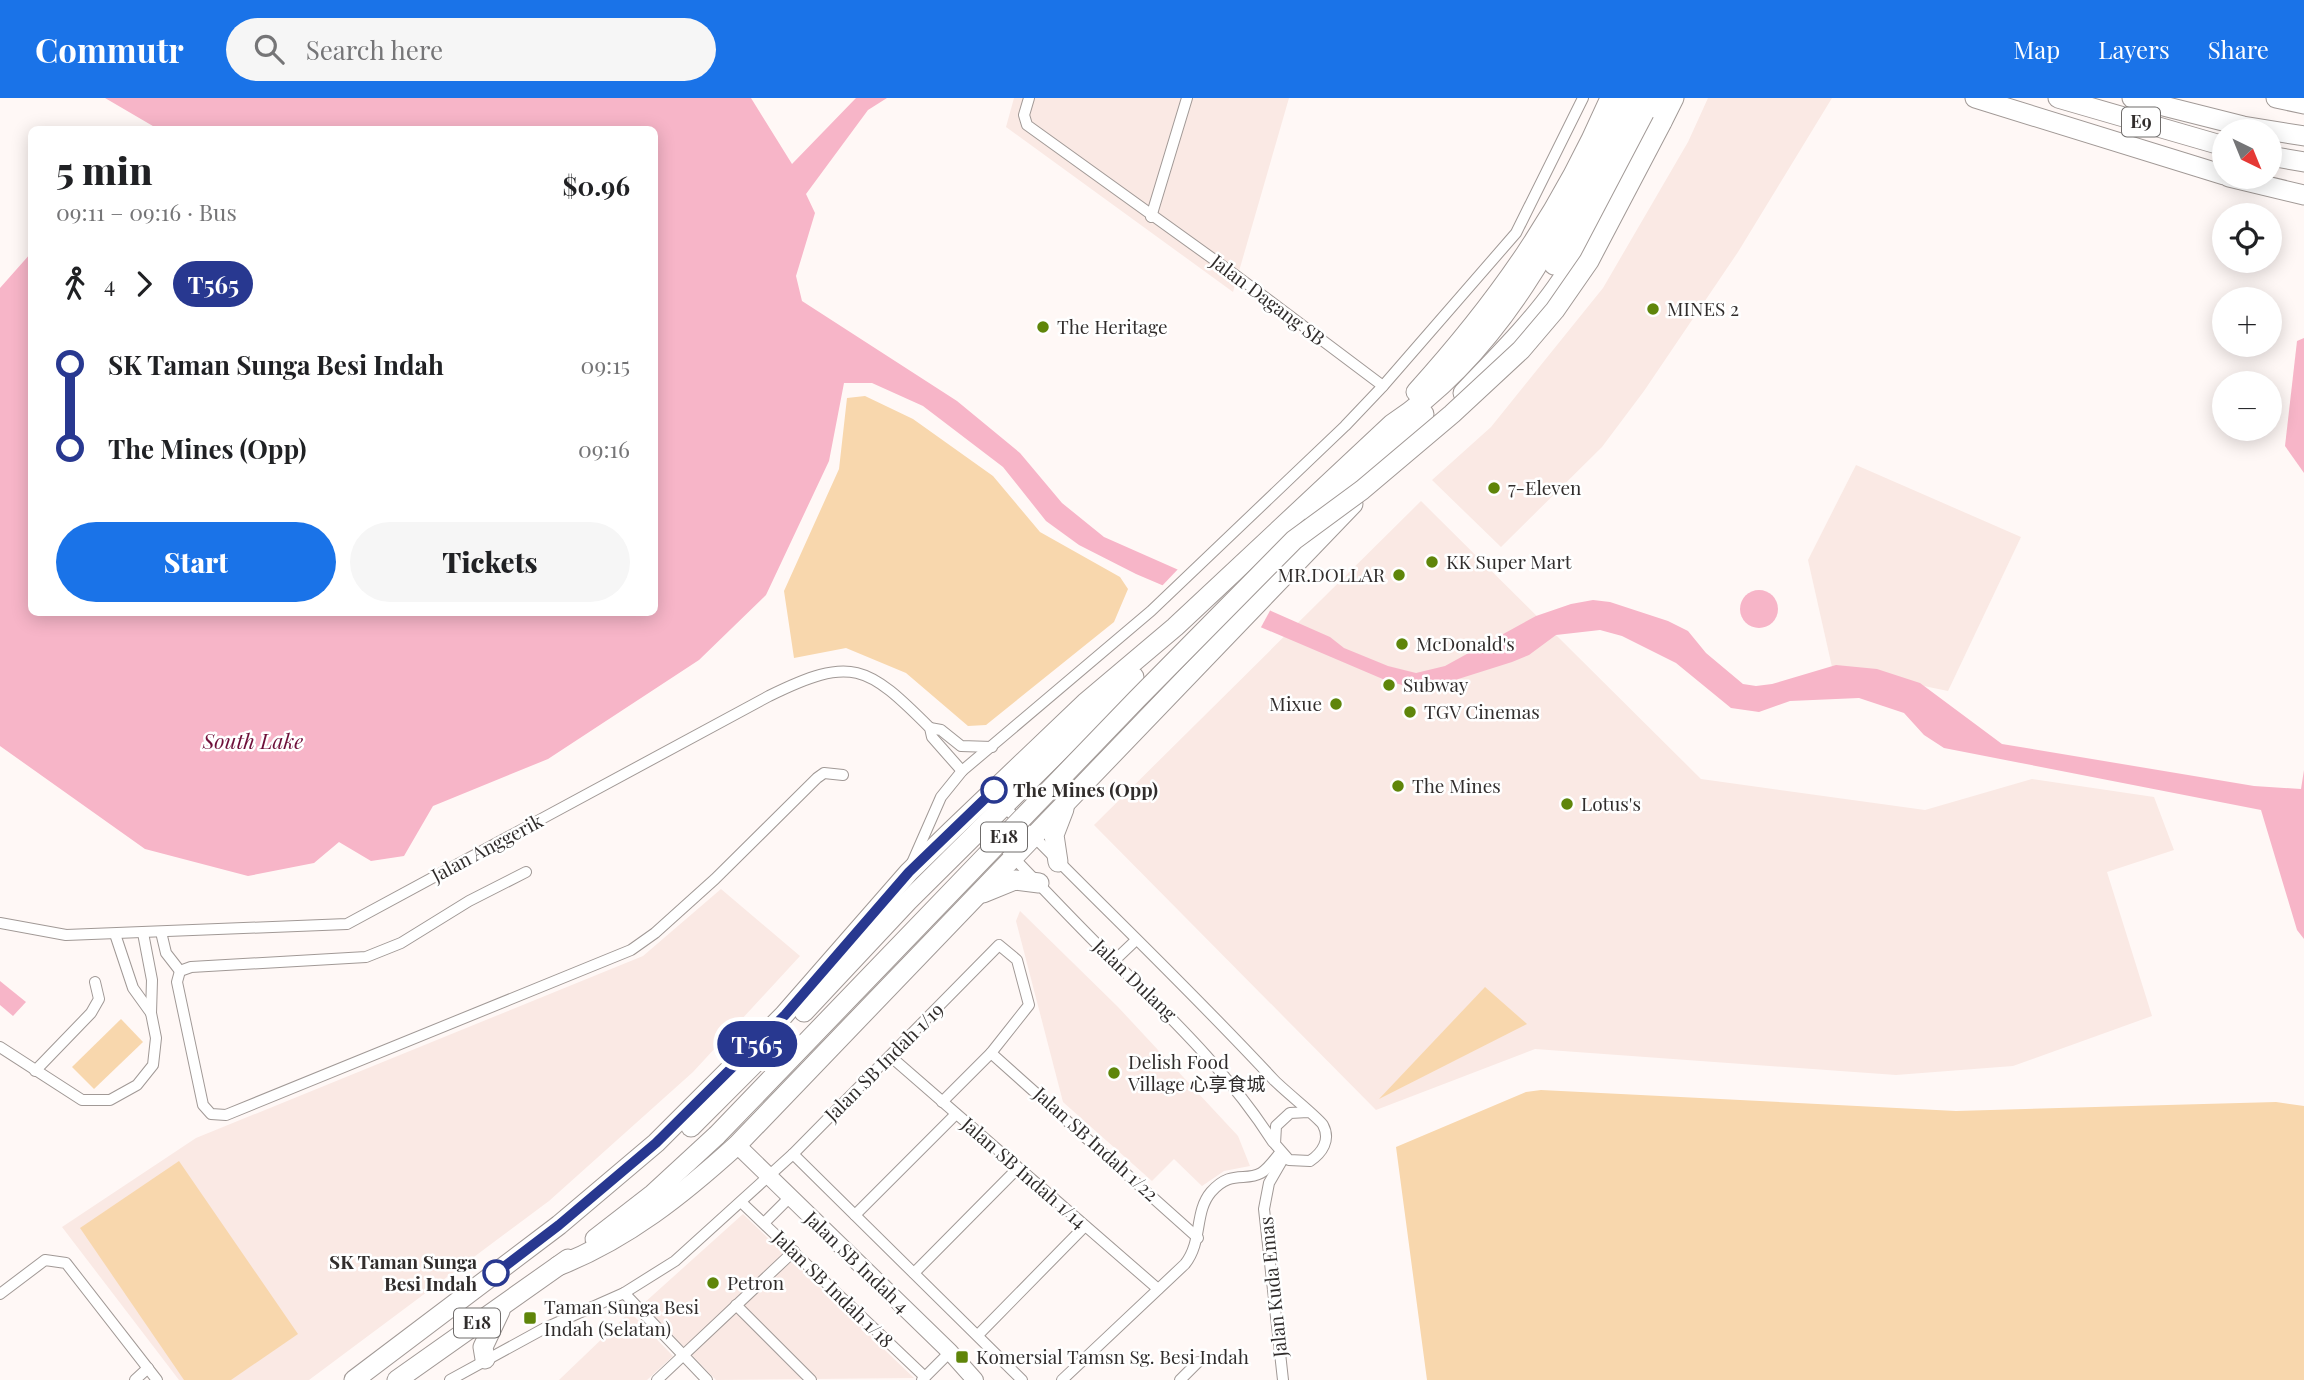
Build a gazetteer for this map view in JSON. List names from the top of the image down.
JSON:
{
  "streets": {
    "highway": ["E9", "E18"],
    "street": [
      "Jalan Dagang SB",
      "Jalan Anggerik",
      "Jalan Dulang",
      "Jalan SB Indah 1/19",
      "Jalan SB Indah 1/22",
      "Jalan SB Indah 1/14",
      "Jalan SB Indah 4",
      "Jalan Kuda Emas",
      "Jalan SB Indah 1/18"
    ]
  },
  "crossings": [
    ["Jalan Dulang", "Jalan Kuda Emas"],
    ["Jalan SB Indah 1/19", "Jalan SB Indah 1/22"],
    ["Jalan SB Indah 1/19", "Jalan SB Indah 1/14"],
    ["Jalan SB Indah 1/19", "Jalan SB Indah 4"],
    ["Jalan SB Indah 1/19", "Jalan SB Indah 1/18"]
  ],
  "water": ["South Lake"],
  "places": {
    "other": [
      "MINES 2",
      "The Heritage",
      "7-Eleven",
      "KK Super Mart",
      "MR.DOLLAR",
      "McDonald's",
      "Subway",
      "Mixue",
      "TGV Cinemas",
      "The Mines",
      "The Mines (Opp)",
      "Lotus's",
      "Delish Food Village 心享食城",
      "SK Taman Sunga Besi Indah",
      "Petron"
    ],
    "transit": ["Taman Sunga Besi Indah (Selatan)", "Komersial Tamsn Sg. Besi Indah"]
  },
  "lines": ["bus line T565"],
  "north": "bottom right",
  "page": {
    "header": "Commutr",
    "search": "Search here",
    "nav": ["Map", "Layers", "Share"],
    "on_map": "T565",
    "map_buttons": ["+", "−"],
    "heading": ["5 min", "09:11 – 09:16 · Bus", "$0.96"],
    "legs": ["4", "T565"],
    "list": [
      {
        "name": "SK Taman Sunga Besi Indah",
        "value": "09:15"
      },
      {
        "name": "The Mines (Opp)",
        "value": "09:16"
      }
    ],
    "buttons": ["Start", "Tickets"]
  }
}
